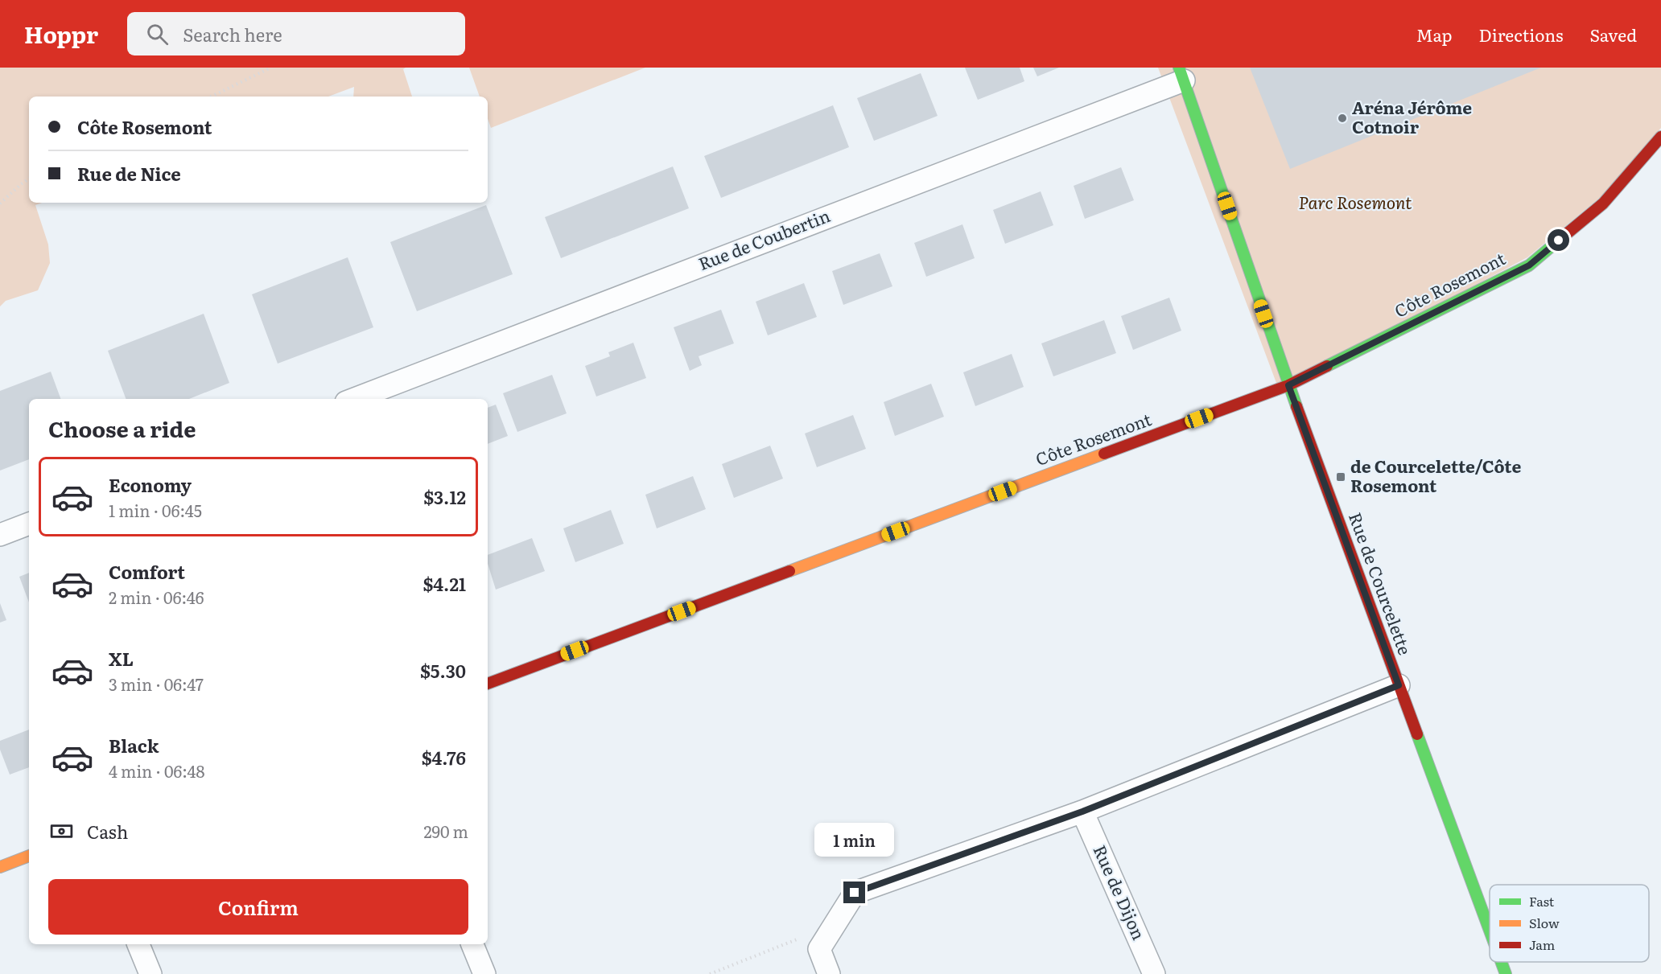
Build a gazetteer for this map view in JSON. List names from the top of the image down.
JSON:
{
  "streets": {
    "street": [
      "Rue de Coubertin",
      "Côte Rosemont",
      "Rue de Courcelette",
      "Rue de Dijon"
    ]
  },
  "crossings": [
    ["Rue de Coubertin", "Rue de Courcelette"],
    ["Côte Rosemont", "Rue de Courcelette"]
  ],
  "parks": ["Parc Rosemont"],
  "places": {
    "other": ["Aréna Jérôme Cotnoir"],
    "transit": ["de Courcelette/Côte Rosemont"]
  },
  "legend": ["Fast", "Slow", "Jam"],
  "page": {
    "header": "Hoppr",
    "search": "Search here",
    "nav": ["Map", "Directions", "Saved"],
    "banner": ["Côte Rosemont", "Rue de Nice"],
    "heading": "Choose a ride",
    "list": [
      {
        "name": "Economy",
        "note": "1 min · 06:45",
        "value": "$3.12"
      },
      {
        "name": "Comfort",
        "note": "2 min · 06:46",
        "value": "$4.21"
      },
      {
        "name": "XL",
        "note": "3 min · 06:47",
        "value": "$5.30"
      },
      {
        "name": "Black",
        "note": "4 min · 06:48",
        "value": "$4.76"
      }
    ],
    "pay": ["Cash", "290 m"],
    "bubble": "1 min",
    "buttons": "Confirm"
  }
}
